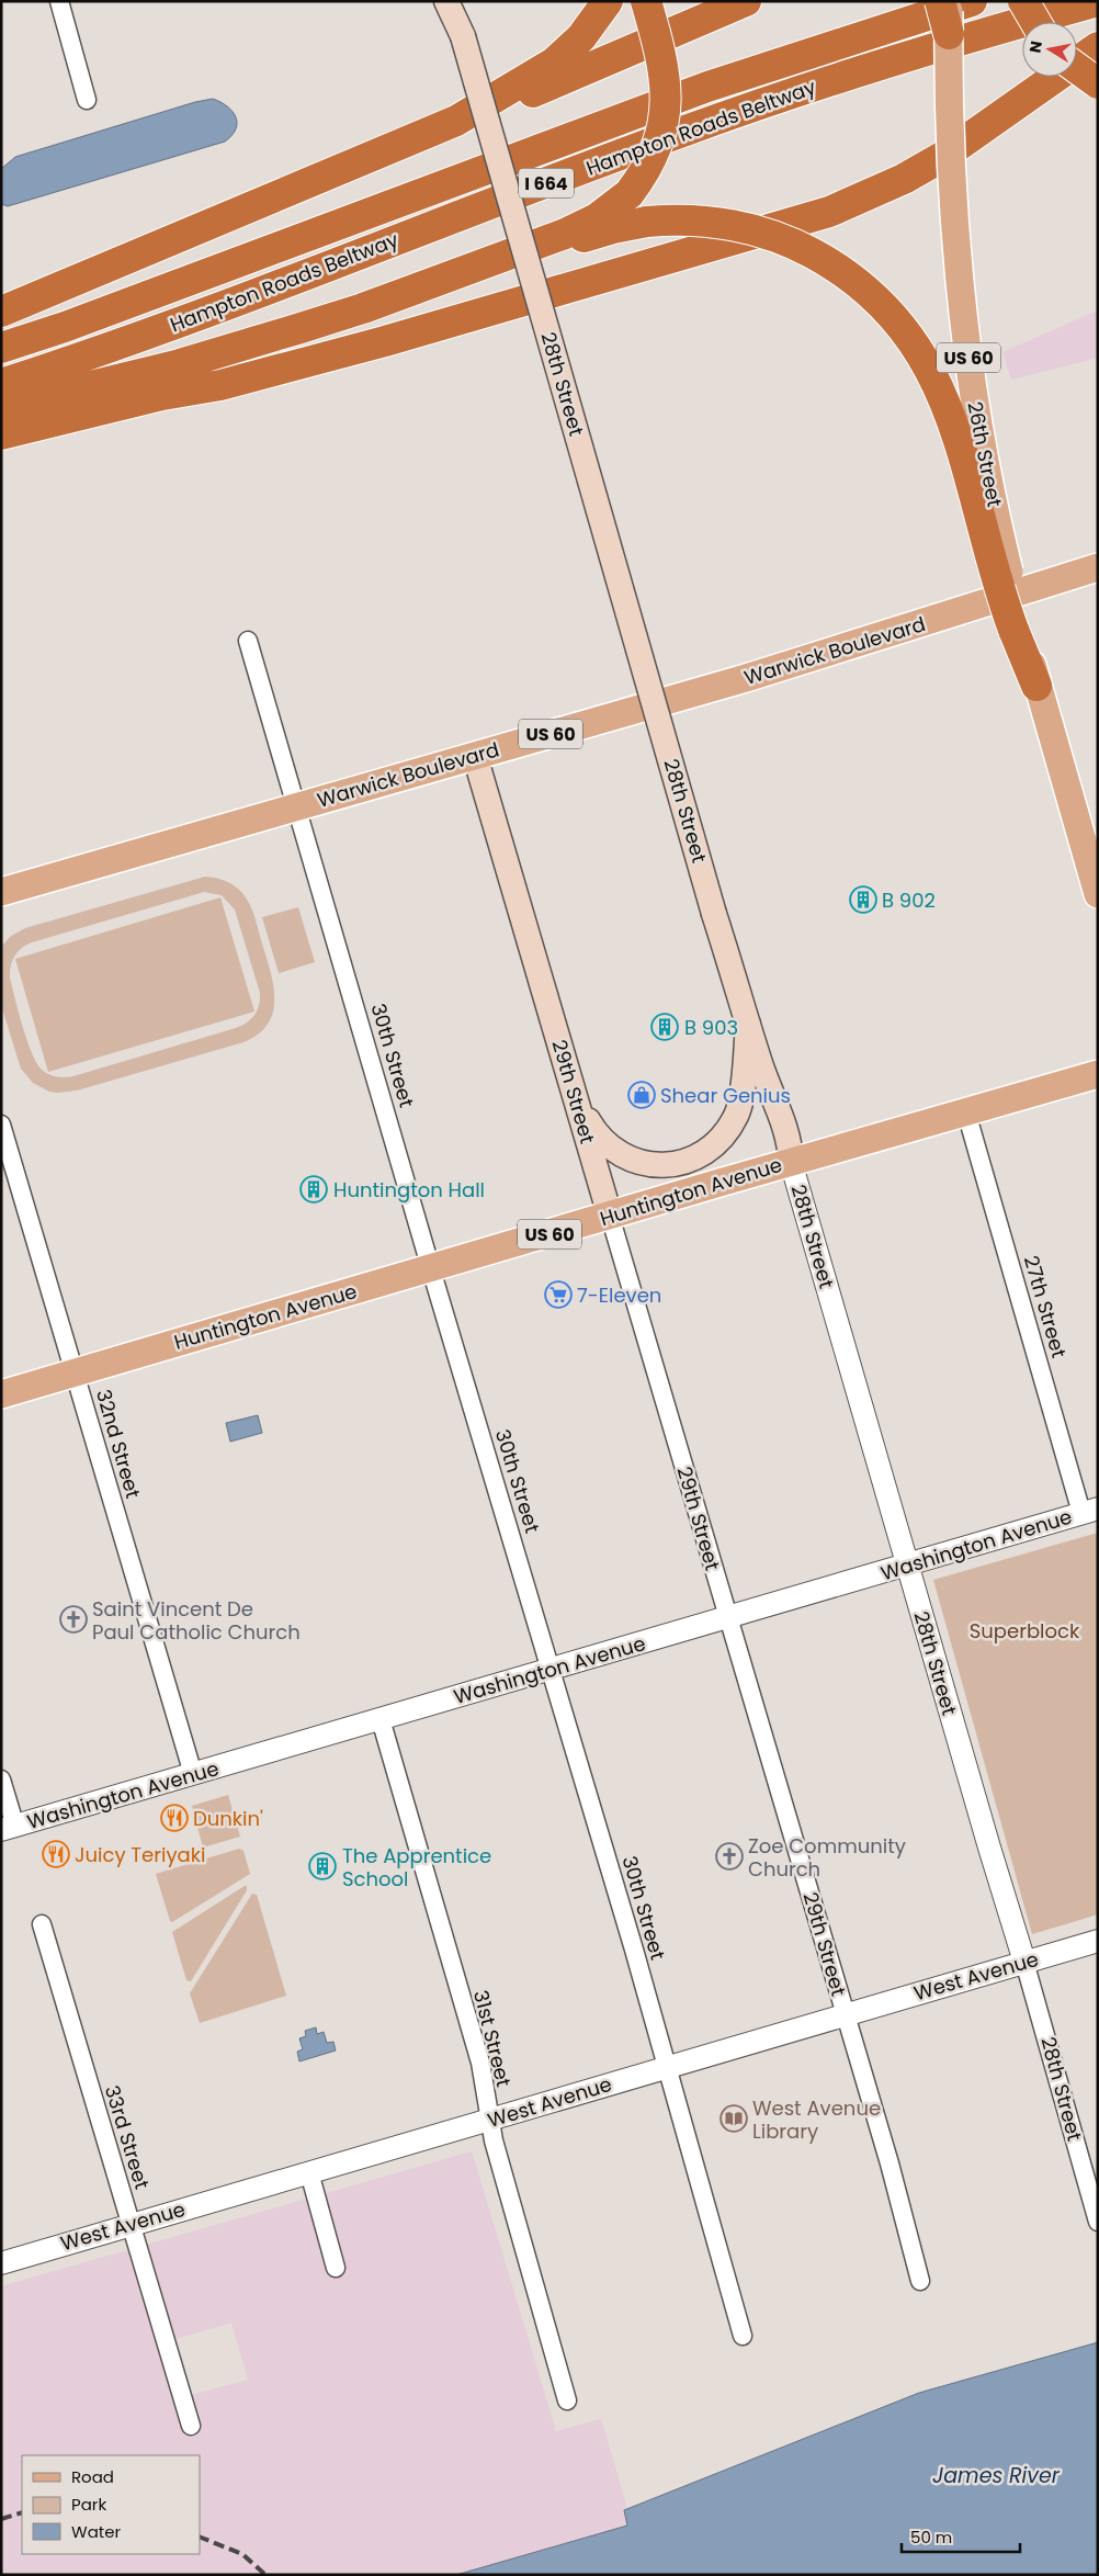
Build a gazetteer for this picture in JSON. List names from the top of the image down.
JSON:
{
  "streets": {
    "highway": ["Hampton Roads Beltway", "I 664"],
    "main road": [
      "US 60",
      "28th Street",
      "26th Street",
      "Warwick Boulevard",
      "29th Street",
      "Huntington Avenue"
    ],
    "street": [
      "30th Street",
      "27th Street",
      "32nd Street",
      "Washington Avenue",
      "West Avenue",
      "31st Street",
      "33rd Street"
    ]
  },
  "crossings": [
    ["28th Street", "Huntington Avenue"],
    ["28th Street", "Washington Avenue"],
    ["28th Street", "West Avenue"],
    ["Warwick Boulevard", "30th Street"],
    ["Warwick Boulevard", "29th Street"],
    ["30th Street", "Huntington Avenue"],
    ["30th Street", "Washington Avenue"],
    ["30th Street", "West Avenue"],
    ["29th Street", "Huntington Avenue"],
    ["29th Street", "Washington Avenue"],
    ["29th Street", "West Avenue"],
    ["Huntington Avenue", "27th Street"],
    ["Huntington Avenue", "32nd Street"],
    ["27th Street", "Washington Avenue"],
    ["32nd Street", "Washington Avenue"],
    ["Washington Avenue", "31st Street"],
    ["West Avenue", "31st Street"],
    ["West Avenue", "33rd Street"]
  ],
  "water": ["James River"],
  "parks": ["Superblock"],
  "places": {
    "building": [
      "B 902",
      "B 903",
      "Huntington Hall",
      "The Apprentice School"
    ],
    "shop": ["Shear Genius"],
    "supermarket": ["7-Eleven"],
    "church": ["Saint Vincent De Paul Catholic Church", "Zoe Community Church"],
    "restaurant": ["Dunkin'", "Juicy Teriyaki"],
    "library": ["West Avenue Library"]
  },
  "legend": ["Road", "Park", "Water"],
  "scale_bar": "50 m",
  "north": "left"
}
